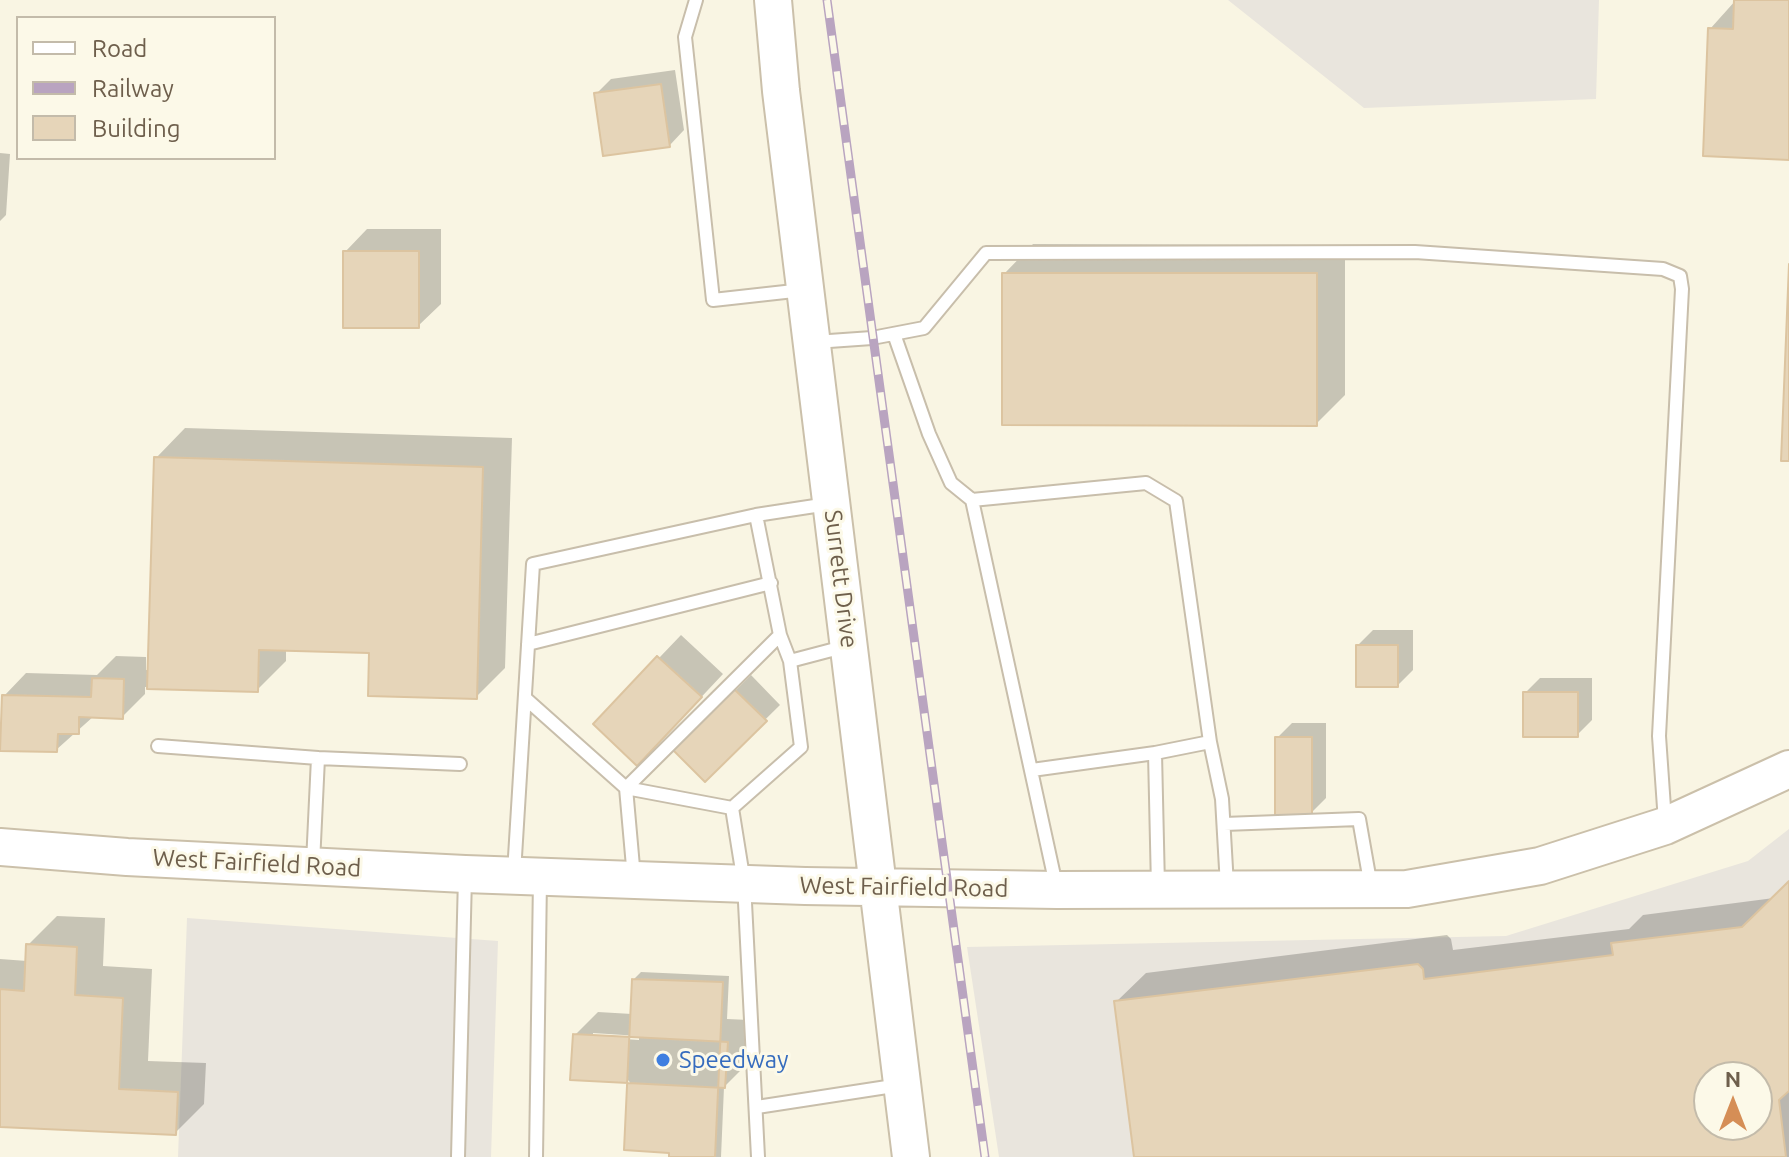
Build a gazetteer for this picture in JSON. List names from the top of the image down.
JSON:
{
  "streets": {
    "main road": ["Surrett Drive", "West Fairfield Road"]
  },
  "crossings": [
    ["Surrett Drive", "West Fairfield Road"]
  ],
  "places": ["Speedway"],
  "legend": ["Road", "Railway", "Building"],
  "north": "top"
}
